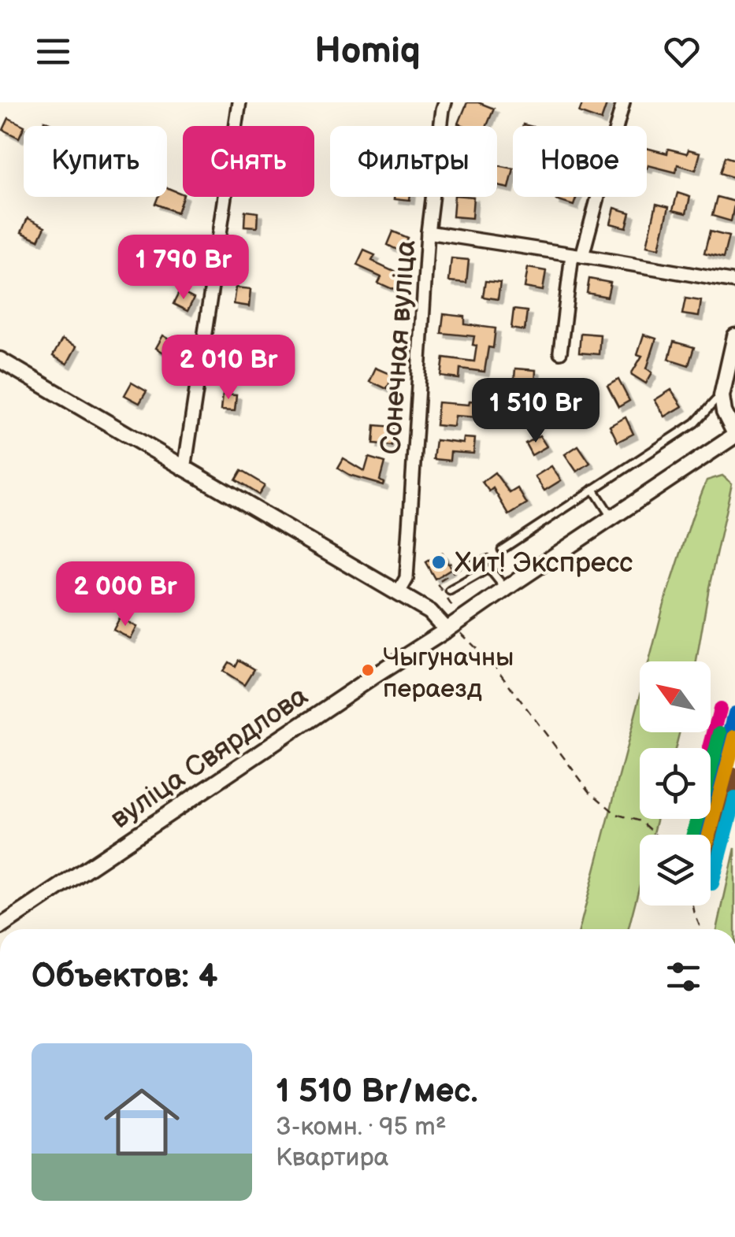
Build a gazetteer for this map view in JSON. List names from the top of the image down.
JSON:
{
  "streets": {
    "street": ["Сонечная вуліца", "вуліца Свярдлова"]
  },
  "places": ["Хит! Экспресс", "Чыгуначны пераезд"],
  "north": "top left",
  "page": {
    "header": "Homiq",
    "chip": [
      "Купить",
      "Снять",
      "Фильтры",
      "Новое"
    ],
    "price": [
      "1 790 Br",
      "2 010 Br",
      "1 510 Br",
      "2 000 Br"
    ],
    "heading": "Объектов: 4",
    "list": [
      {
        "name": "1 510 Br/мес.",
        "note": "3-комн. · 95 m² · Квартира"
      }
    ]
  }
}
